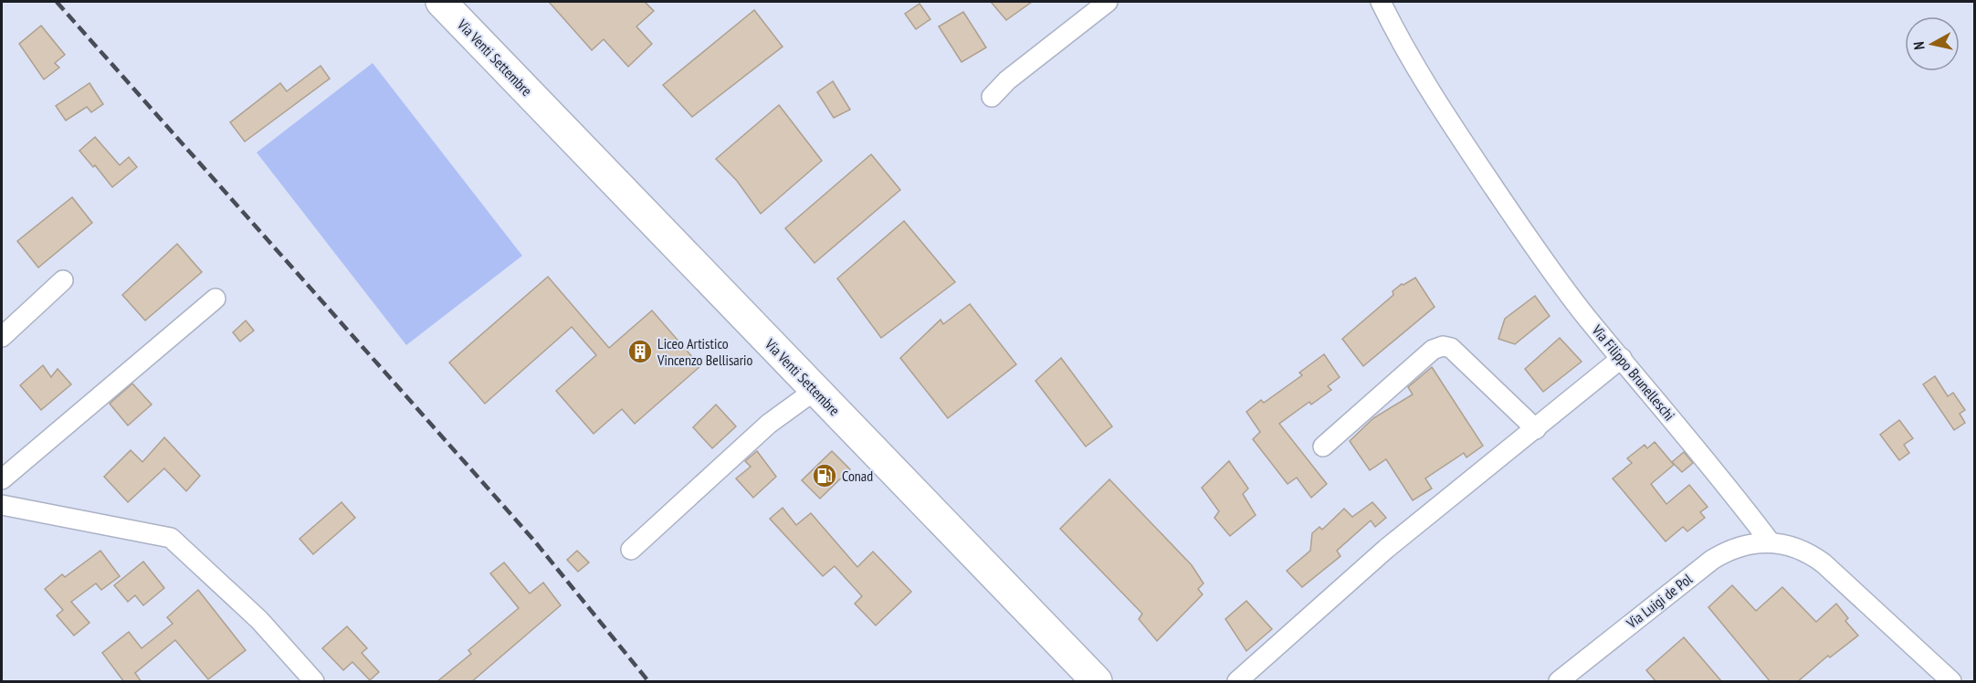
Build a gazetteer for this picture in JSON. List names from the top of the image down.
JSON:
{
  "streets": {
    "main road": ["Via Venti Settembre"],
    "street": ["Via Filippo Brunelleschi", "Via Luigi de Pol"]
  },
  "crossings": [
    ["Via Filippo Brunelleschi", "Via Luigi de Pol"]
  ],
  "places": {
    "building": ["Liceo Artistico Vincenzo Bellisario"],
    "fuel station": ["Conad"]
  },
  "north": "left"
}
